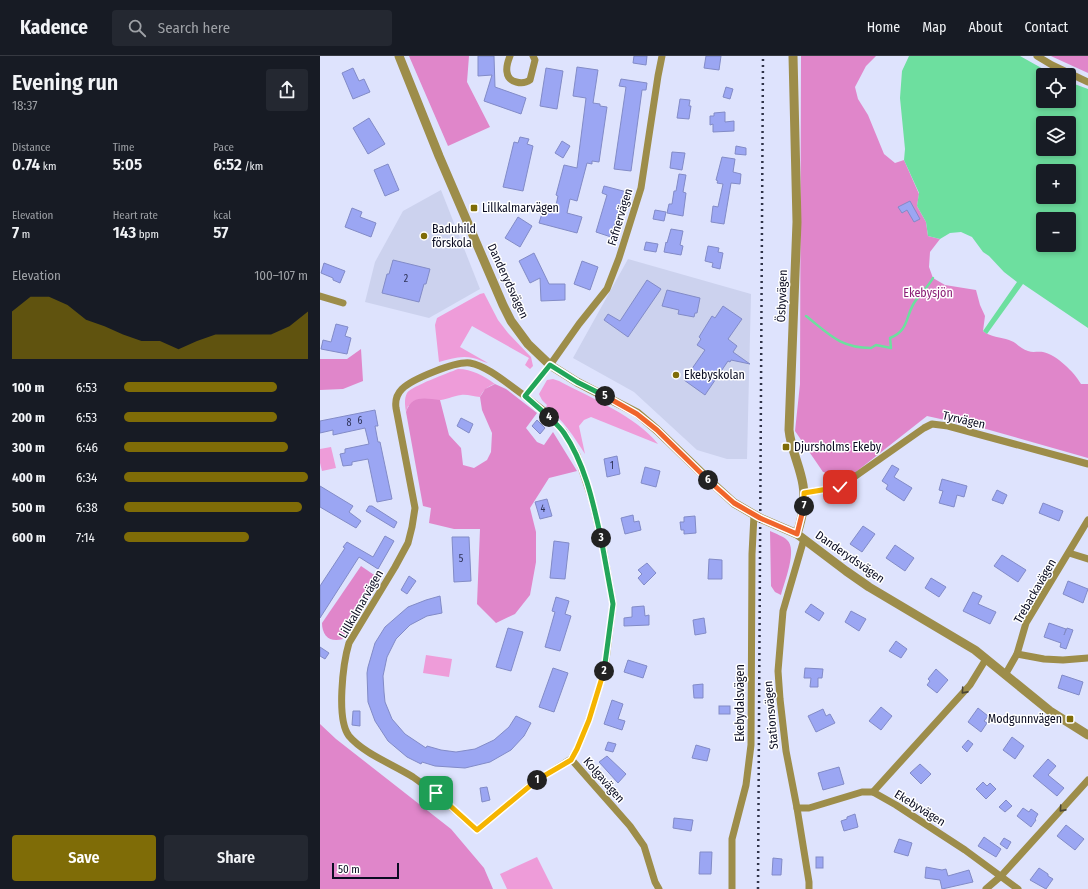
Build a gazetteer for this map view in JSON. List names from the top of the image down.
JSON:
{
  "streets": {
    "street": [
      "Fafnervägen",
      "Danderydsvägen",
      "Ösbyvägen",
      "Tyrvägen",
      "Trebackavägen",
      "Lillkalmarvägen",
      "Ekebydalsvägen",
      "Stationsvägen",
      "Kolgavägen",
      "Ekebyvägen"
    ]
  },
  "crossings": [
    ["Fafnervägen", "Danderydsvägen"],
    ["Danderydsvägen", "Ösbyvägen"],
    ["Danderydsvägen", "Trebackavägen"],
    ["Danderydsvägen", "Ekebydalsvägen"],
    ["Danderydsvägen", "Stationsvägen"],
    ["Ösbyvägen", "Tyrvägen"],
    ["Ösbyvägen", "Stationsvägen"],
    ["Lillkalmarvägen", "Kolgavägen"]
  ],
  "parks": ["Ekebysjön"],
  "places": {
    "transit": ["Lillkalmarvägen", "Djursholms Ekeby", "Modgunnvägen"],
    "other": ["Baduhild förskola", "Ekebyskolan"]
  },
  "house_numbers": [
    "2",
    "6",
    "8",
    "1",
    "4",
    "5"
  ],
  "scale_bar": "50 m",
  "page": {
    "header": "Kadence",
    "search": "Search here",
    "nav": [
      "Home",
      "Map",
      "About",
      "Contact"
    ],
    "heading": ["Evening run", "18:37"],
    "map_buttons": ["+", "−"],
    "stats": [
      ["Distance", "0.74 km"],
      ["Time", "5:05"],
      ["Pace", "6:52 /km"],
      ["Elevation", "7 m"],
      ["Heart rate", "143 bpm"],
      ["kcal", "57"]
    ],
    "chart": ["Elevation", "100–107 m"],
    "list": [
      {
        "name": "100 m",
        "note": "6:53"
      },
      {
        "name": "200 m",
        "note": "6:53"
      },
      {
        "name": "300 m",
        "note": "6:46"
      },
      {
        "name": "400 m",
        "note": "6:34"
      },
      {
        "name": "500 m",
        "note": "6:38"
      },
      {
        "name": "600 m",
        "note": "7:14"
      }
    ],
    "pins": [
      "5",
      "4",
      "6",
      "7",
      "3",
      "2",
      "1"
    ],
    "buttons": ["Save", "Share"],
    "scale": "50 m"
  }
}
